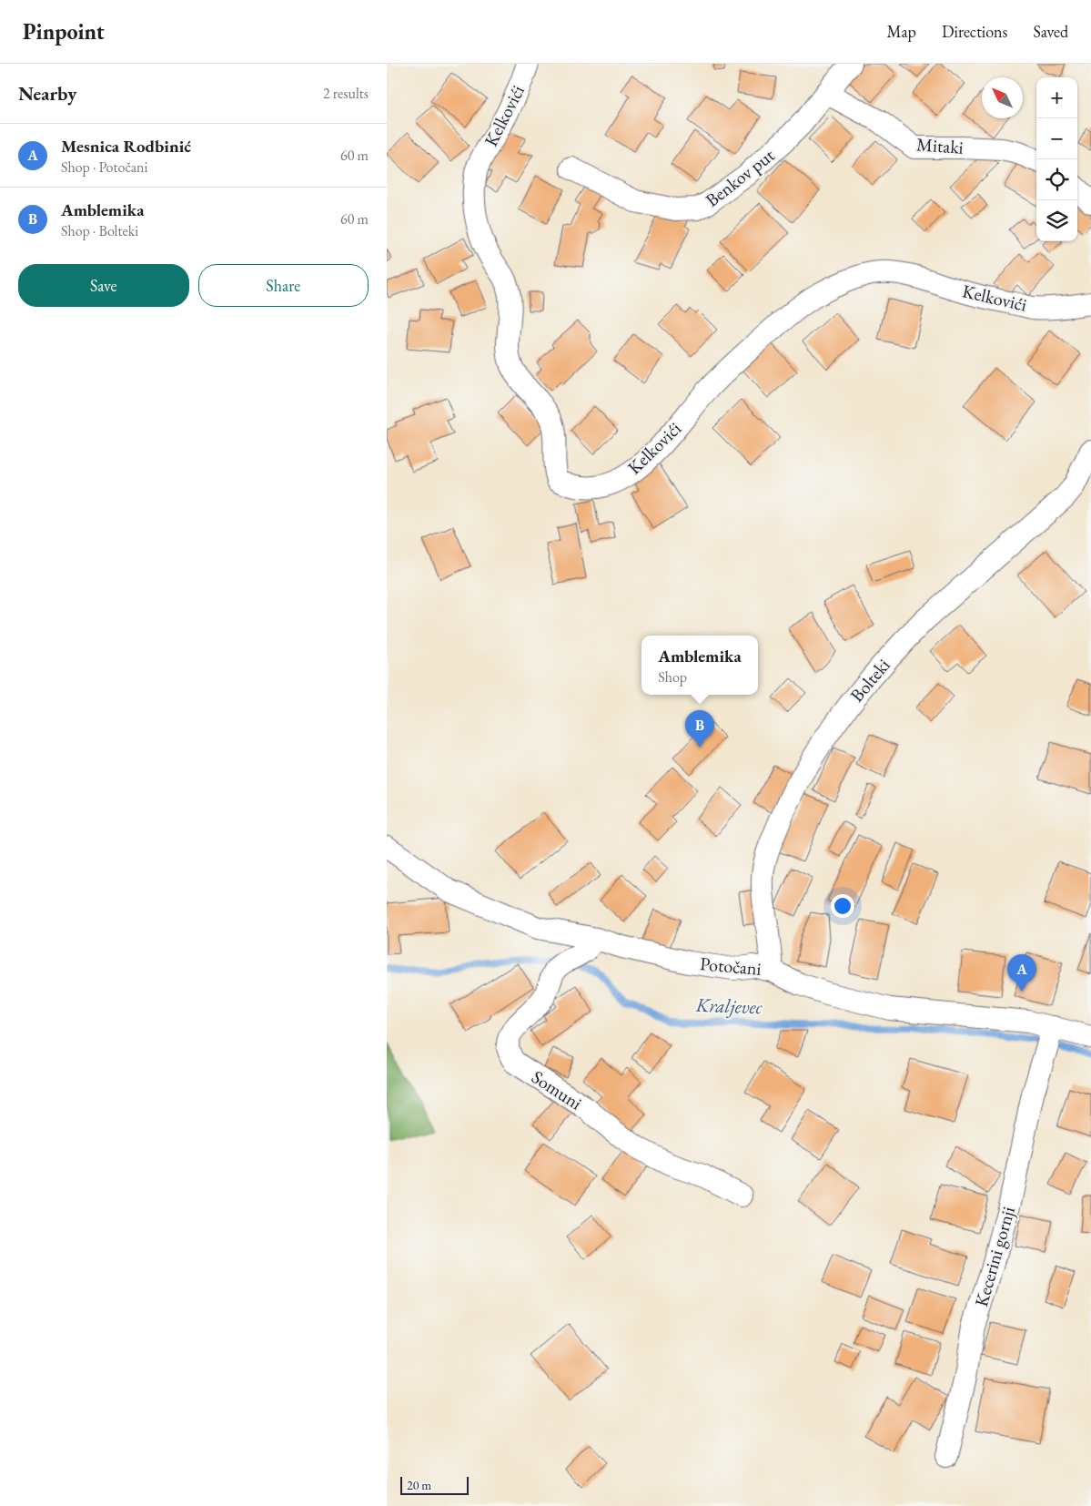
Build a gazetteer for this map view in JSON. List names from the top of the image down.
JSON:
{
  "streets": {
    "street": [
      "Kelkovići",
      "Mitaki",
      "Benkov put",
      "Bolteki",
      "Potočani",
      "Somuni",
      "Kecerini gornji"
    ]
  },
  "crossings": [
    ["Mitaki", "Benkov put"],
    ["Bolteki", "Potočani"],
    ["Potočani", "Somuni"],
    ["Potočani", "Kecerini gornji"]
  ],
  "water": ["Kraljevec"],
  "scale_bar": "20 m",
  "north": "top left",
  "page": {
    "header": "Pinpoint",
    "nav": ["Map", "Directions", "Saved"],
    "heading": ["Nearby", "2 results"],
    "map_buttons": ["+", "−"],
    "list": [
      {
        "mark": "A",
        "name": "Mesnica Rodbinić",
        "note": "Shop · Potočani",
        "value": "60 m"
      },
      {
        "mark": "B",
        "name": "Amblemika",
        "note": "Shop · Bolteki",
        "value": "60 m"
      }
    ],
    "buttons": ["Save", "Share"],
    "popup": ["Amblemika", "Shop"],
    "pins": ["B", "A"],
    "scale": "20 m"
  }
}
